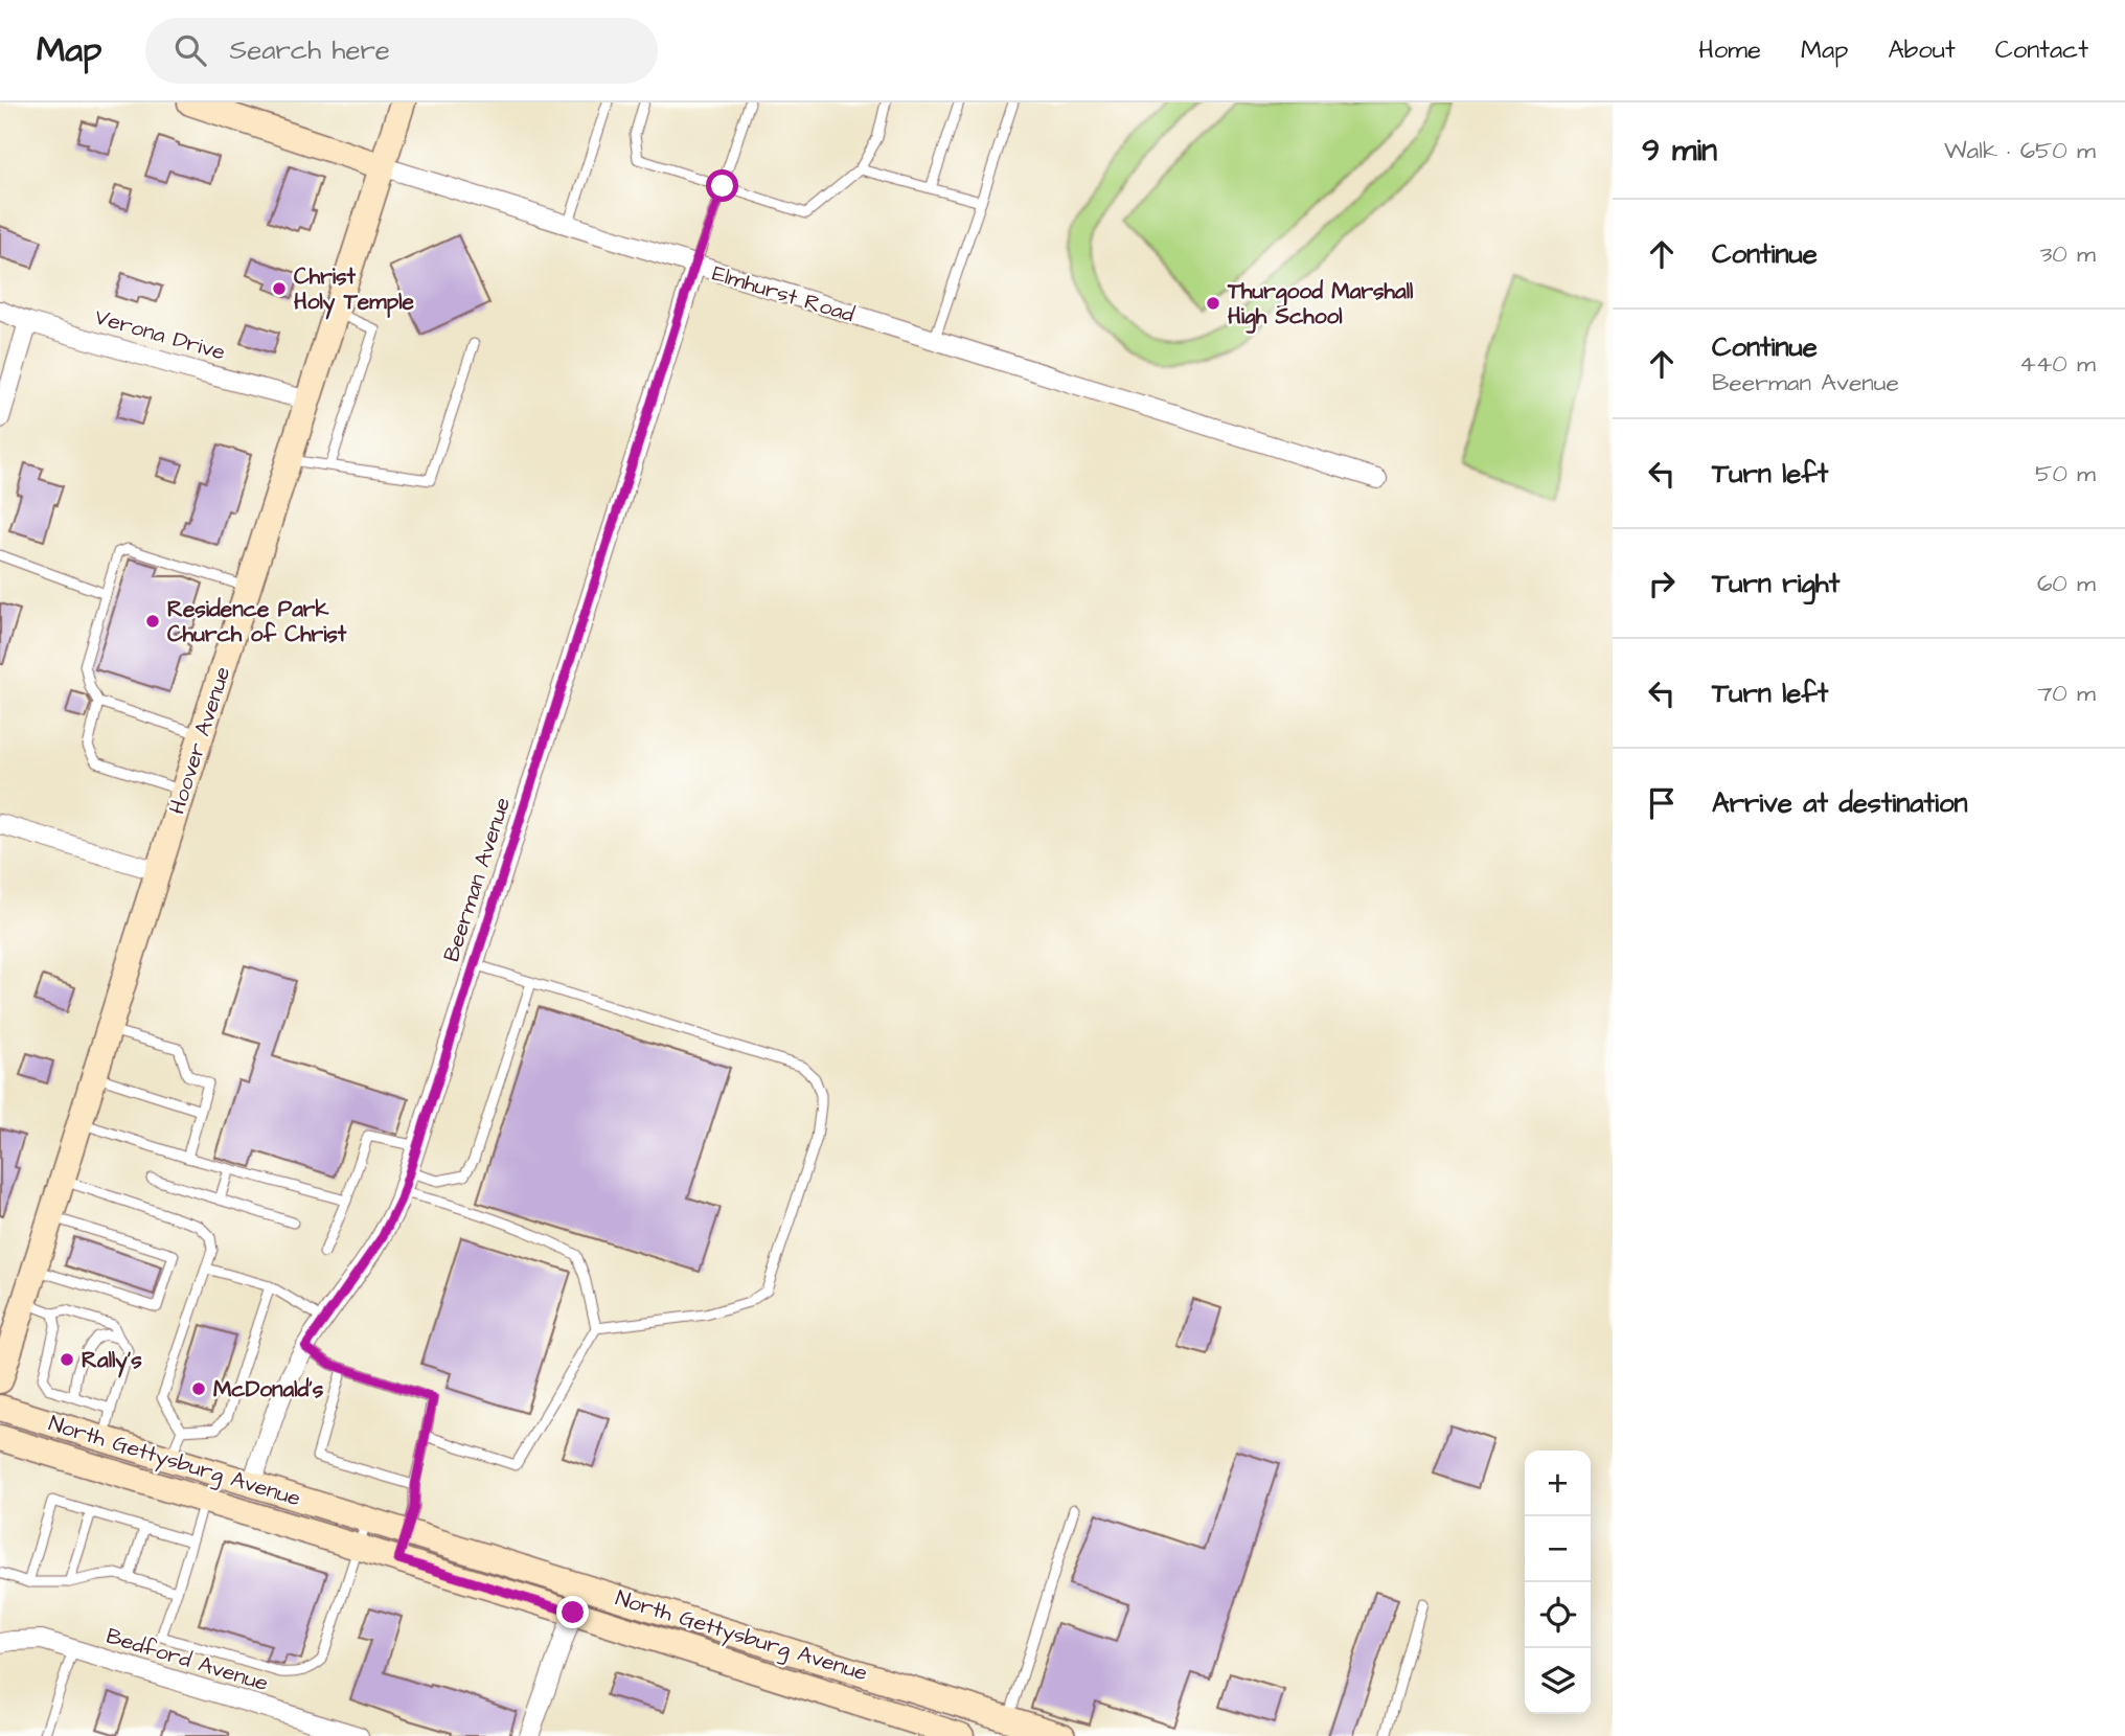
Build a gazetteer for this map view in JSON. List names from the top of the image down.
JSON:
{
  "streets": {
    "main road": ["Elmhurst Road", "Hoover Avenue", "North Gettysburg Avenue"],
    "street": ["Verona Drive", "Beerman Avenue", "Bedford Avenue"]
  },
  "crossings": [
    ["Elmhurst Road", "Hoover Avenue"],
    ["Elmhurst Road", "Beerman Avenue"],
    ["Verona Drive", "Hoover Avenue"],
    ["Beerman Avenue", "North Gettysburg Avenue"]
  ],
  "places": [
    "Christ Holy Temple",
    "Thurgood Marshall High School",
    "Residence Park Church of Christ",
    "Rally's",
    "McDonald's"
  ],
  "page": {
    "header": "Map",
    "search": "Search here",
    "nav": [
      "Home",
      "Map",
      "About",
      "Contact"
    ],
    "heading": ["9 min", "Walk · 650 m"],
    "list": [
      ["Continue", "30 m"],
      ["Continue", "Beerman Avenue", "440 m"],
      ["Turn left", "50 m"],
      ["Turn right", "60 m"],
      ["Turn left", "70 m"],
      "Arrive at destination"
    ],
    "map_buttons": ["+", "−"]
  }
}
